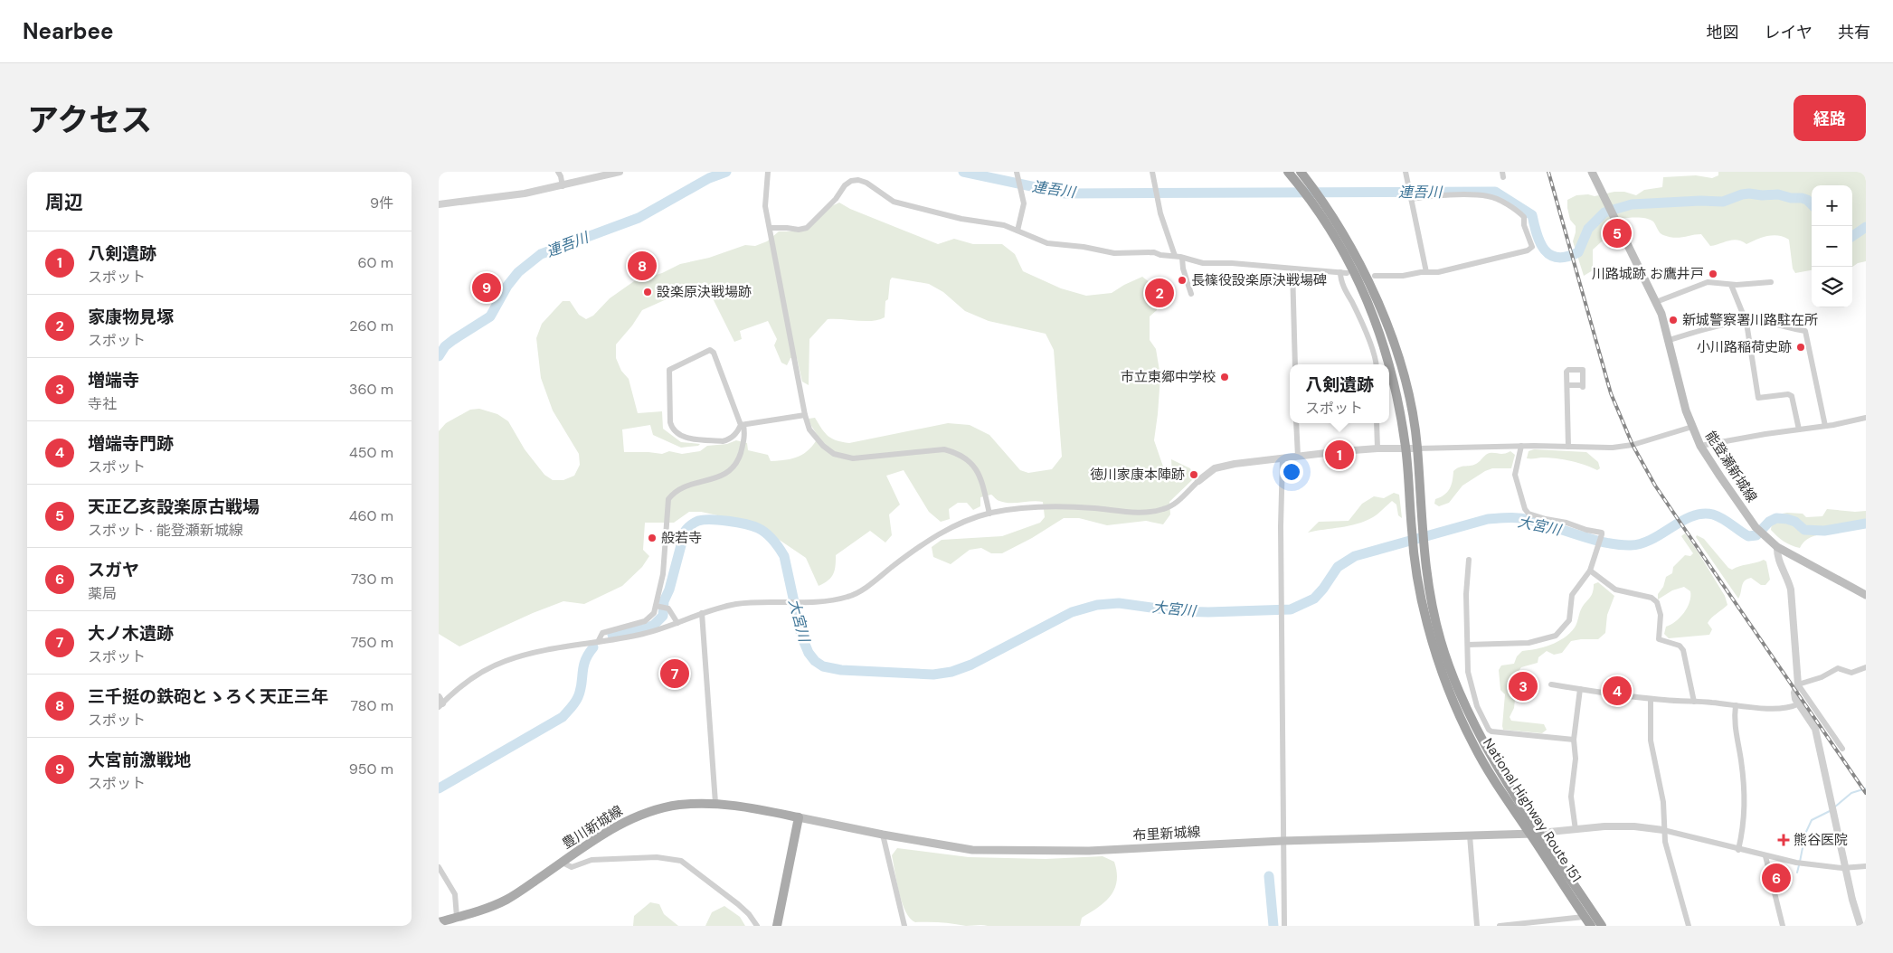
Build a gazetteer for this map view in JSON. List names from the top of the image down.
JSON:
{
  "streets": {
    "highway": ["National Highway Route 151"],
    "main road": ["能登瀬新城線", "豊川新城線", "布里新城線"]
  },
  "crossings": [
    ["National Highway Route 151", "布里新城線"],
    ["豊川新城線", "布里新城線"]
  ],
  "water": ["連吾川", "大宮川"],
  "places": {
    "other": [
      "川路城跡 お鷹井戸",
      "長篠役設楽原決戦場碑",
      "設楽原決戦場跡",
      "新城警察署川路駐在所",
      "小川路稲荷史跡",
      "市立東郷中学校",
      "徳川家康本陣跡",
      "般若寺"
    ],
    "health": ["熊谷医院"]
  },
  "page": {
    "header": "Nearbee",
    "nav": ["地図", "レイヤ", "共有"],
    "title": "アクセス",
    "buttons": "経路",
    "heading": ["周辺", "9件"],
    "map_buttons": ["+", "−"],
    "pins": [
      "5",
      "8",
      "9",
      "2",
      "1",
      "7",
      "3",
      "4",
      "6"
    ],
    "list": [
      {
        "mark": "1",
        "name": "八剣遺跡",
        "note": "スポット",
        "value": "60 m"
      },
      {
        "mark": "2",
        "name": "家康物見塚",
        "note": "スポット",
        "value": "260 m"
      },
      {
        "mark": "3",
        "name": "増端寺",
        "note": "寺社",
        "value": "360 m"
      },
      {
        "mark": "4",
        "name": "増端寺門跡",
        "note": "スポット",
        "value": "450 m"
      },
      {
        "mark": "5",
        "name": "天正乙亥設楽原古戦場",
        "note": "スポット · 能登瀬新城線",
        "value": "460 m"
      },
      {
        "mark": "6",
        "name": "スガヤ",
        "note": "薬局",
        "value": "730 m"
      },
      {
        "mark": "7",
        "name": "大ノ木遺跡",
        "note": "スポット",
        "value": "750 m"
      },
      {
        "mark": "8",
        "name": "三千挺の鉄砲とゝろく天正三年",
        "note": "スポット",
        "value": "780 m"
      },
      {
        "mark": "9",
        "name": "大宮前激戦地",
        "note": "スポット",
        "value": "950 m"
      }
    ],
    "popup": ["八剣遺跡", "スポット"]
  }
}
